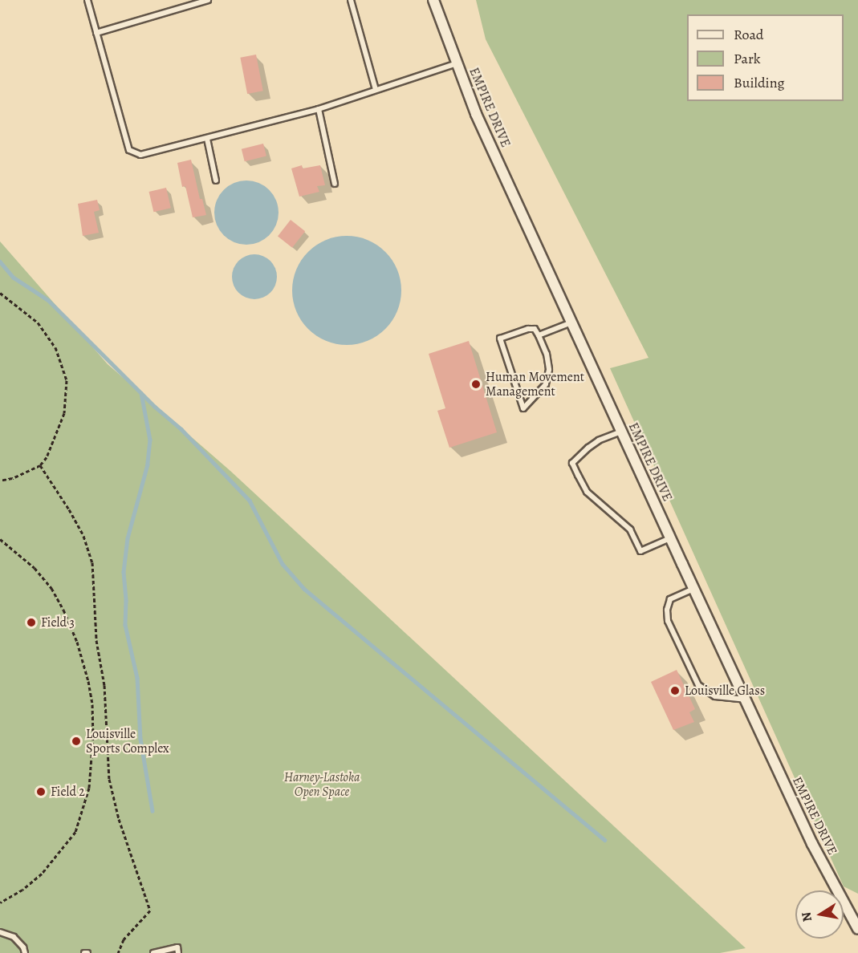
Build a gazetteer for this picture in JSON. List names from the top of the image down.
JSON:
{
  "streets": {
    "street": ["EMPIRE DRIVE"]
  },
  "parks": ["Harney-Lastoka Open Space"],
  "places": [
    "Human Movement Management",
    "Field 3",
    "Louisville Glass",
    "Louisville Sports Complex",
    "Field 2"
  ],
  "legend": ["Road", "Park", "Building"],
  "north": "left"
}
